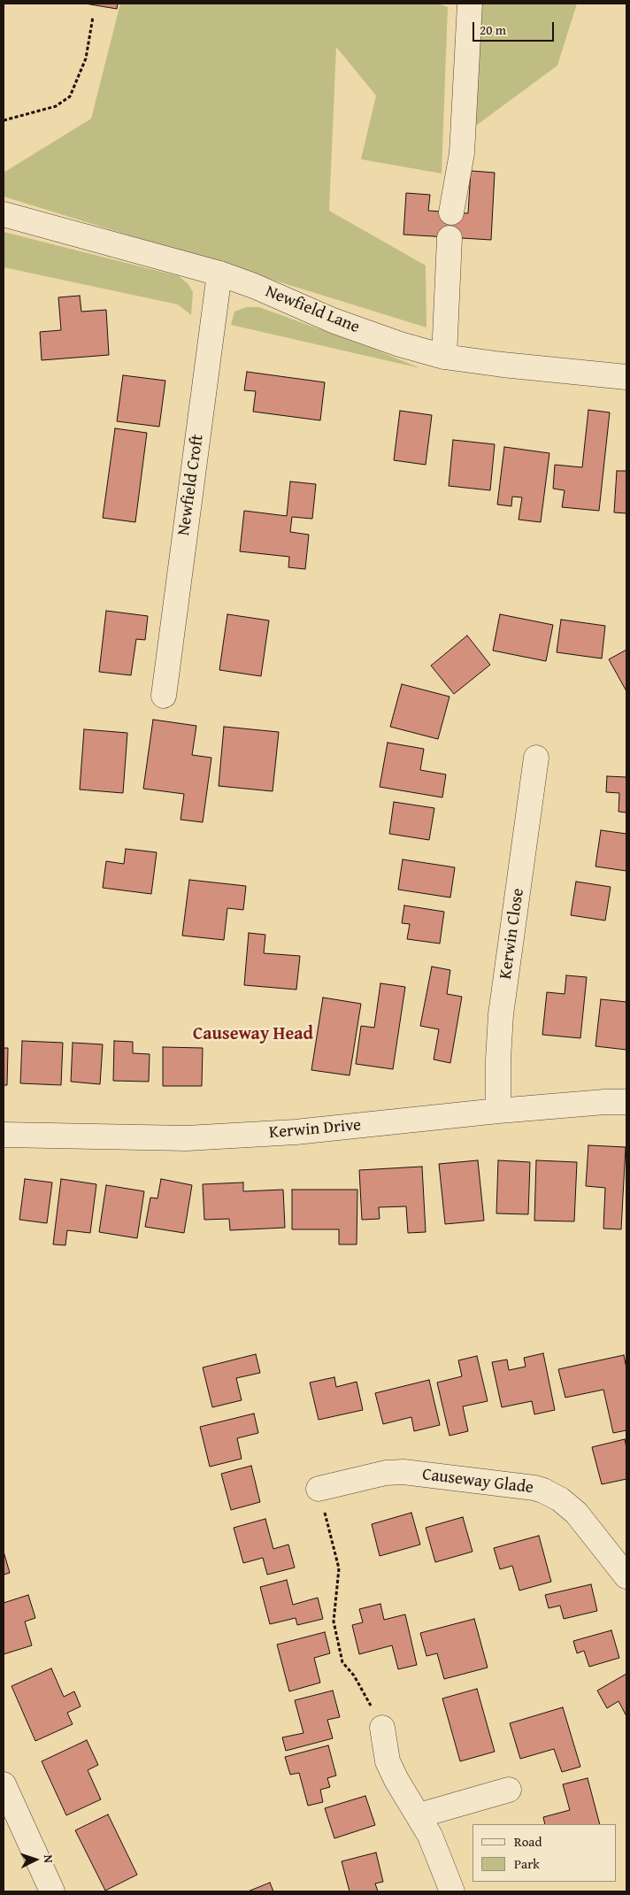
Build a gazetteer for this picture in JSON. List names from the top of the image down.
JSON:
{
  "streets": {
    "street": [
      "Newfield Lane",
      "Newfield Croft",
      "Kerwin Close",
      "Kerwin Drive",
      "Causeway Glade"
    ]
  },
  "crossings": [
    ["Newfield Lane", "Newfield Croft"],
    ["Kerwin Close", "Kerwin Drive"]
  ],
  "districts": ["Causeway Head"],
  "legend": ["Road", "Park"],
  "scale_bar": "20 m",
  "north": "right"
}
